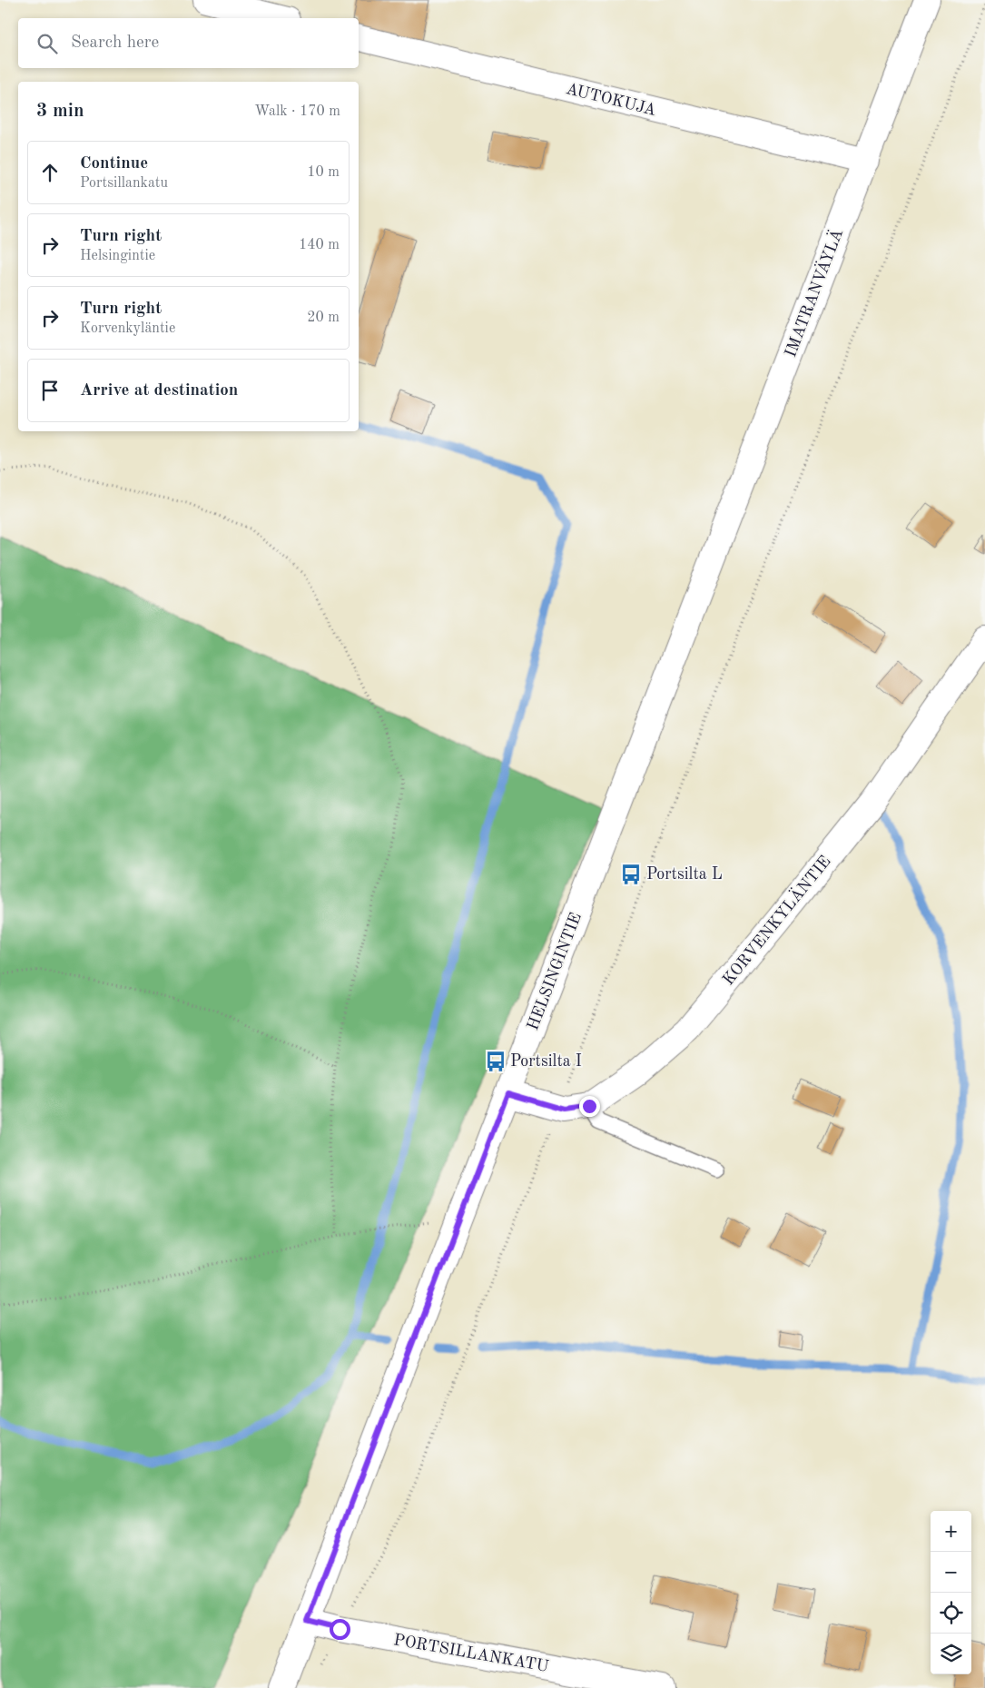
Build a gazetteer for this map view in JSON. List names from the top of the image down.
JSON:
{
  "streets": {
    "main road": [
      "AUTOKUJA",
      "IMATRANVÄYLÄ",
      "KORVENKYLÄNTIE",
      "HELSINGINTIE",
      "PORTSILLANKATU"
    ]
  },
  "crossings": [
    ["AUTOKUJA", "IMATRANVÄYLÄ"],
    ["IMATRANVÄYLÄ", "HELSINGINTIE"],
    ["KORVENKYLÄNTIE", "HELSINGINTIE"],
    ["HELSINGINTIE", "PORTSILLANKATU"]
  ],
  "places": {
    "bus stop": ["Portsilta L", "Portsilta I"]
  },
  "page": {
    "search": "Search here",
    "heading": ["3 min", "Walk · 170 m"],
    "list": [
      ["Continue", "Portsillankatu", "10 m"],
      ["Turn right", "Helsingintie", "140 m"],
      ["Turn right", "Korvenkyläntie", "20 m"],
      "Arrive at destination"
    ],
    "map_buttons": ["+", "−"]
  }
}
